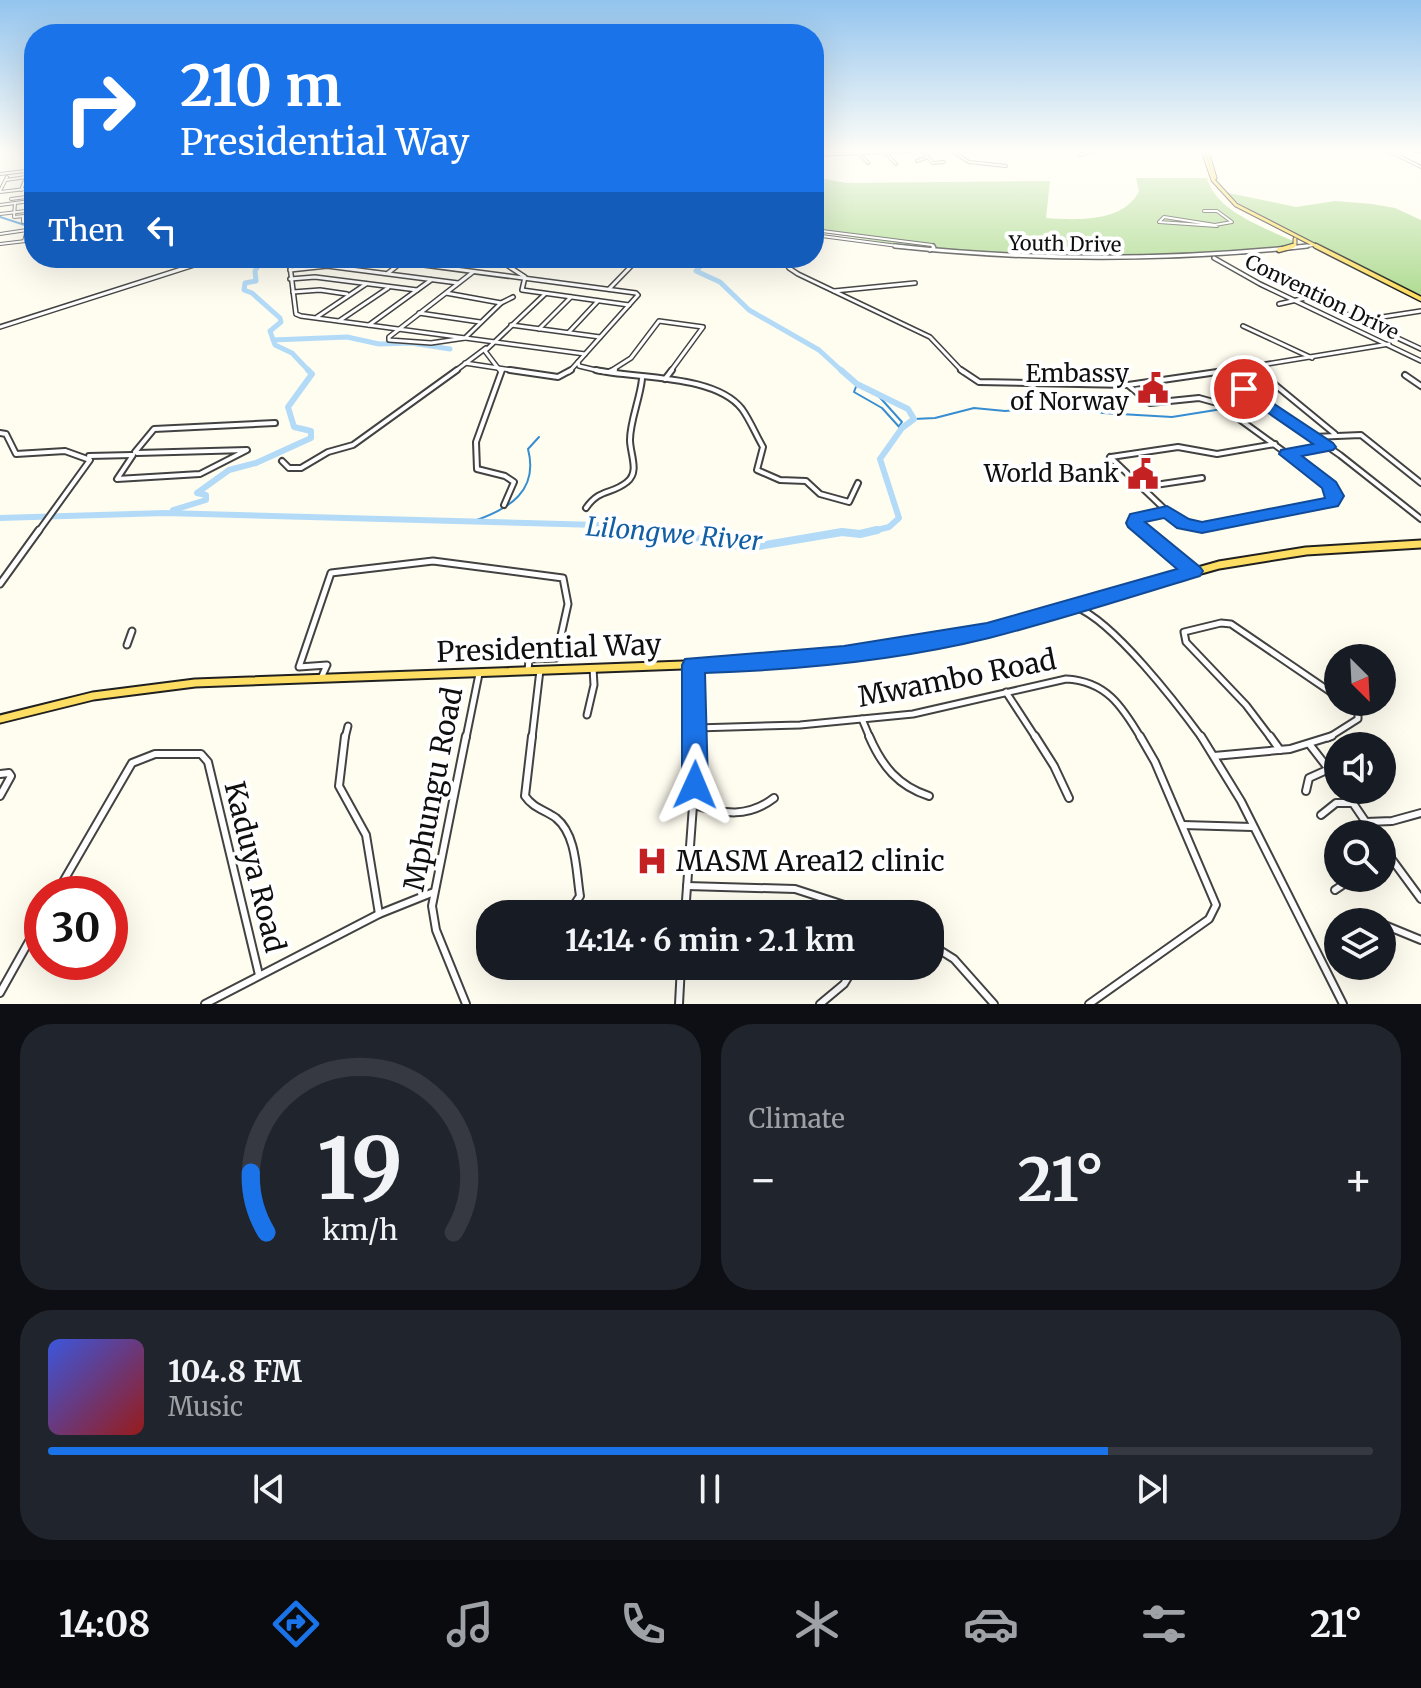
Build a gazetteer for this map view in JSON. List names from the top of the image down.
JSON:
{
  "streets": {
    "main road": ["Presidential Way"],
    "street": [
      "Youth Drive",
      "Convention Drive",
      "Mwambo Road",
      "Mphungu Road",
      "Kaduya Road"
    ]
  },
  "crossings": [
    ["Youth Drive", "Convention Drive"],
    ["Presidential Way", "Mphungu Road"]
  ],
  "water": ["Lilongwe River"],
  "places": {
    "public building": ["Embassy of Norway", "World Bank"],
    "hospital": ["MASM Area12 clinic"]
  },
  "north": "bottom right",
  "page": {
    "turn": ["210 m", "Presidential Way"],
    "then": "Then",
    "limit": "30",
    "trip": "14:14 · 6 min · 2.1 km",
    "tile": "Climate",
    "heat": ["−", "21°", "+"],
    "song": ["104.8 FM", "Music"],
    "tabs": ["14:08", "21°"],
    "gauge": ["19", "km/h"]
  }
}
